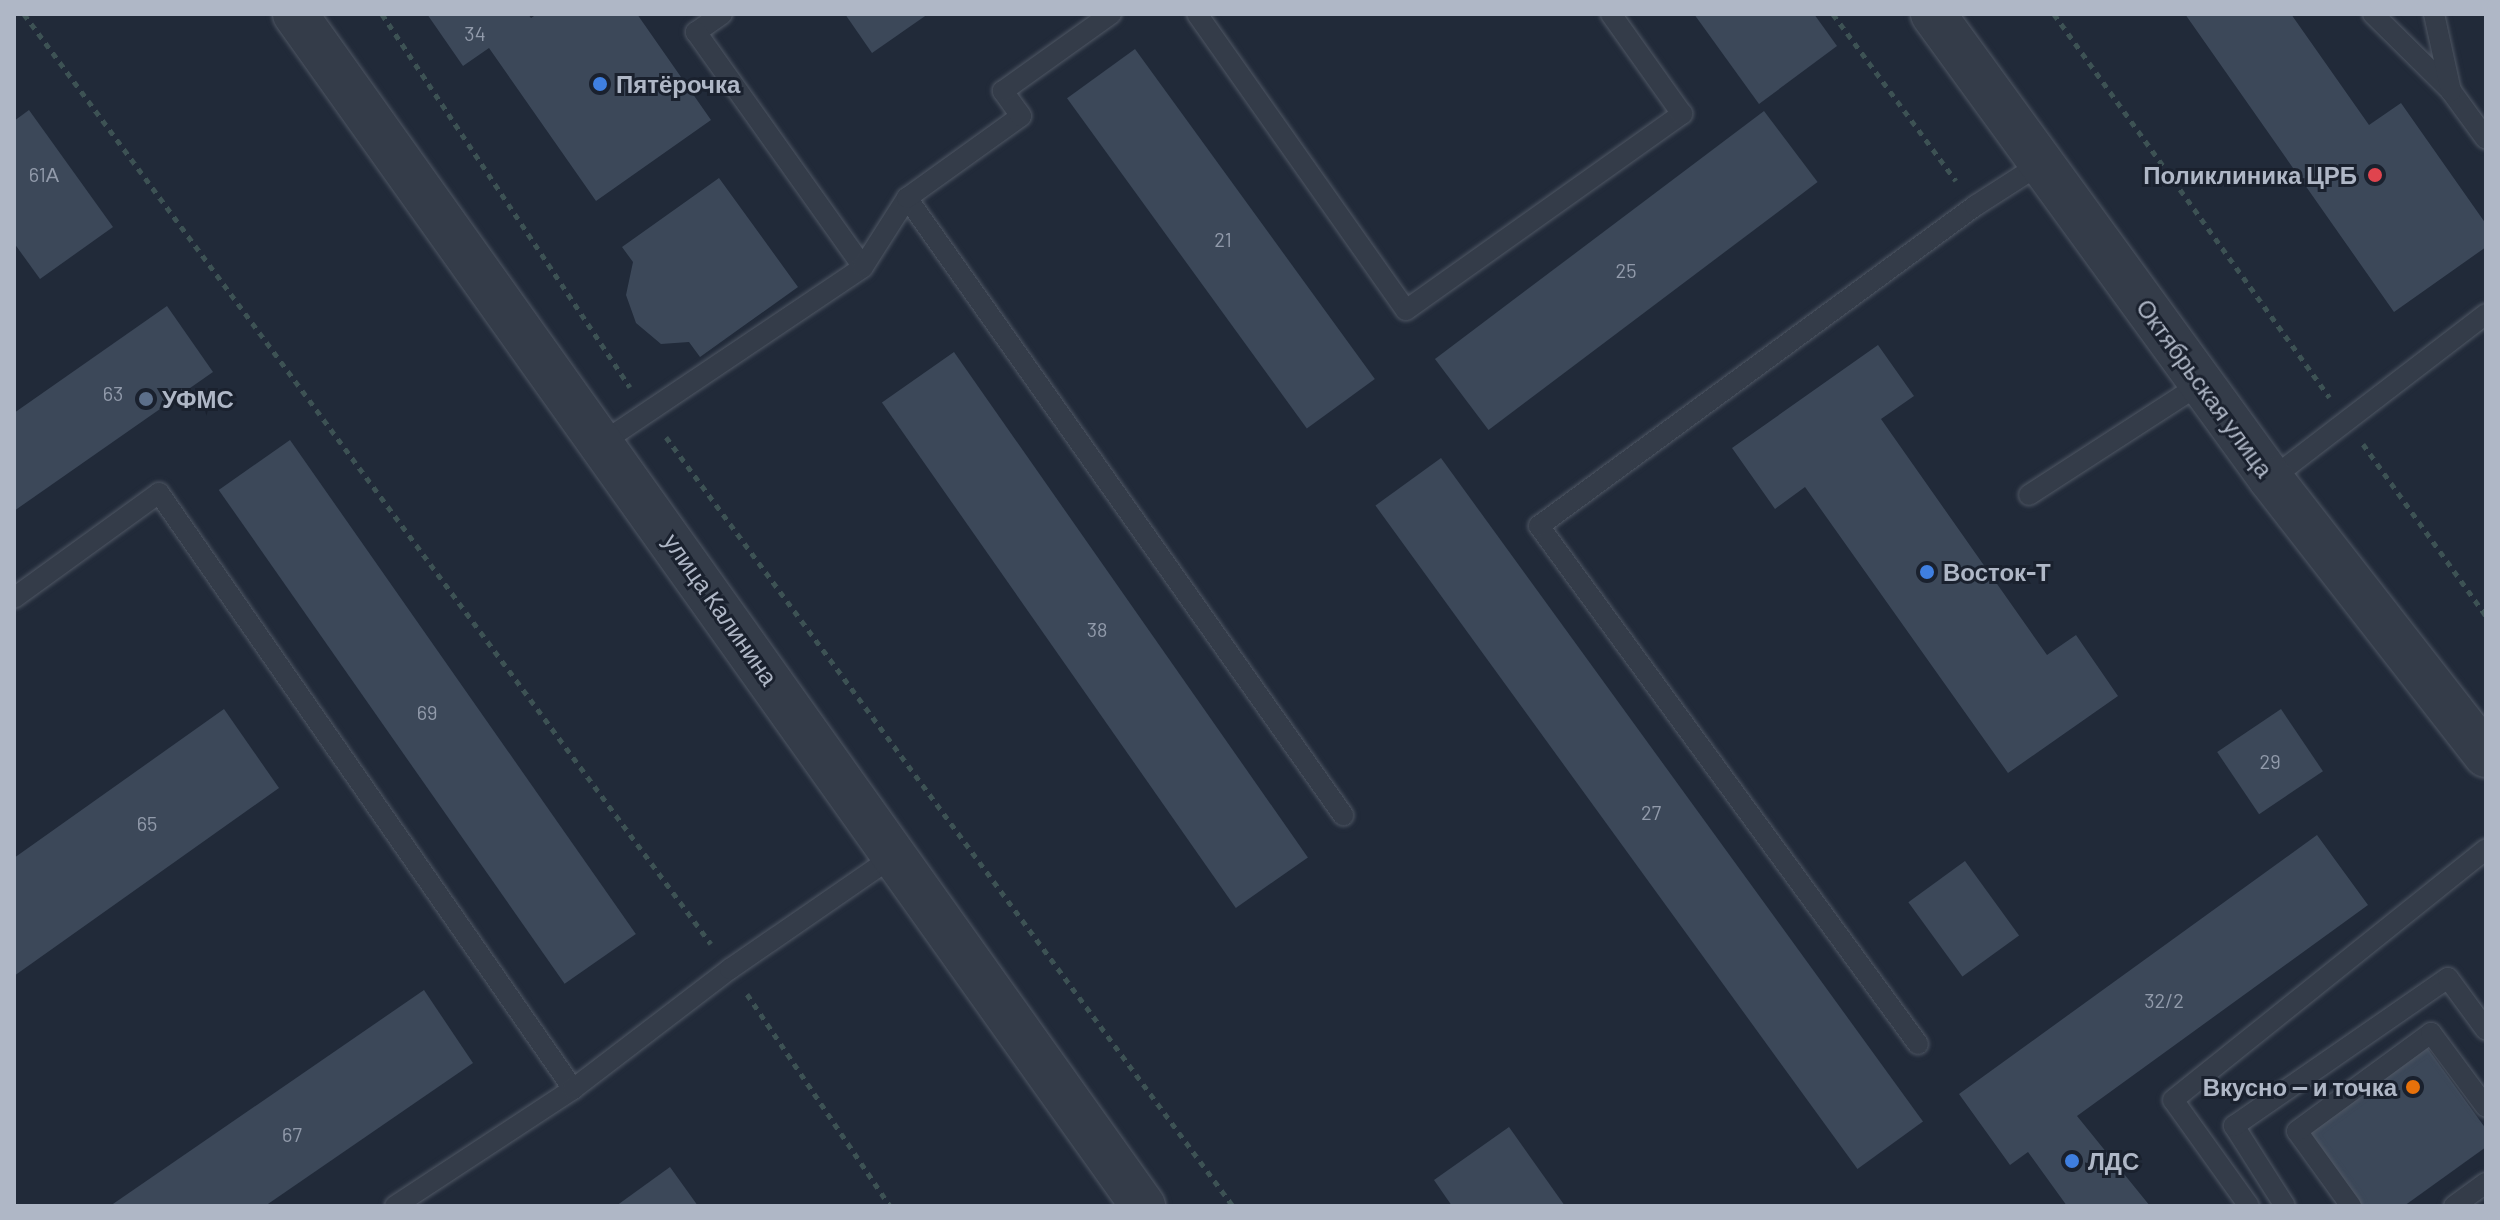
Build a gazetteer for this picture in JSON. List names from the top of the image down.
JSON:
{
  "streets": {
    "street": ["Октябрьская улица", "улица Калинина"]
  },
  "places": [
    "Пятёрочка",
    "Поликлиника ЦРБ",
    "УФМС",
    "Восток-Т",
    "Вкусно — и точка",
    "ЛДС"
  ],
  "house_numbers": [
    "34",
    "61А",
    "21",
    "25",
    "63",
    "38",
    "69",
    "29",
    "27",
    "65",
    "32/2",
    "67"
  ]
}
